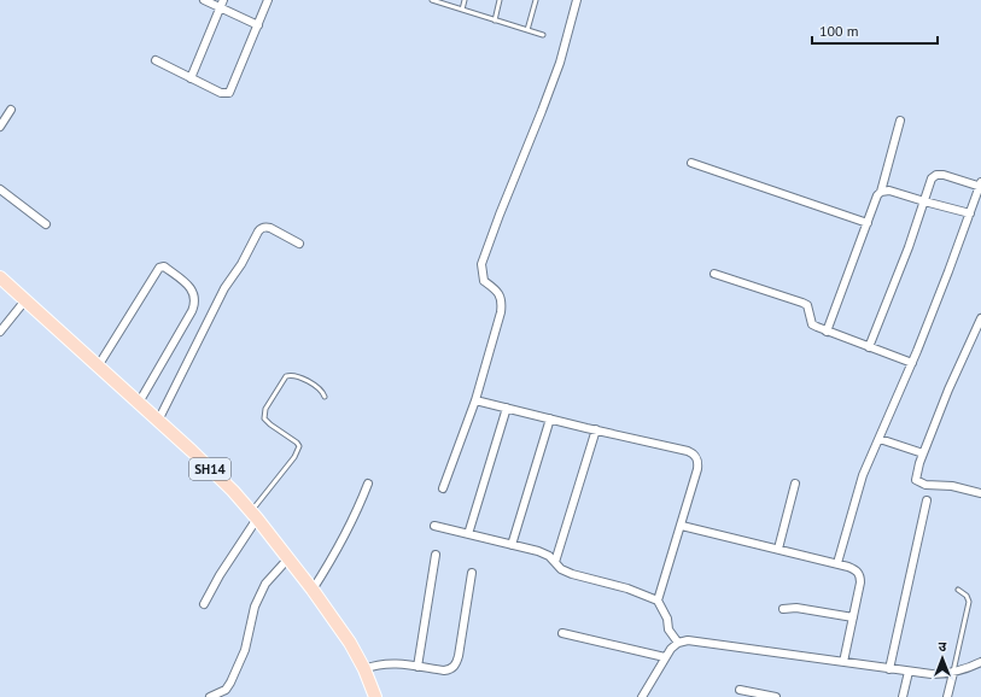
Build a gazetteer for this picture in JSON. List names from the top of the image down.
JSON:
{
  "streets": {
    "main road": ["SH14"]
  },
  "scale_bar": "100 m",
  "north": "top"
}
